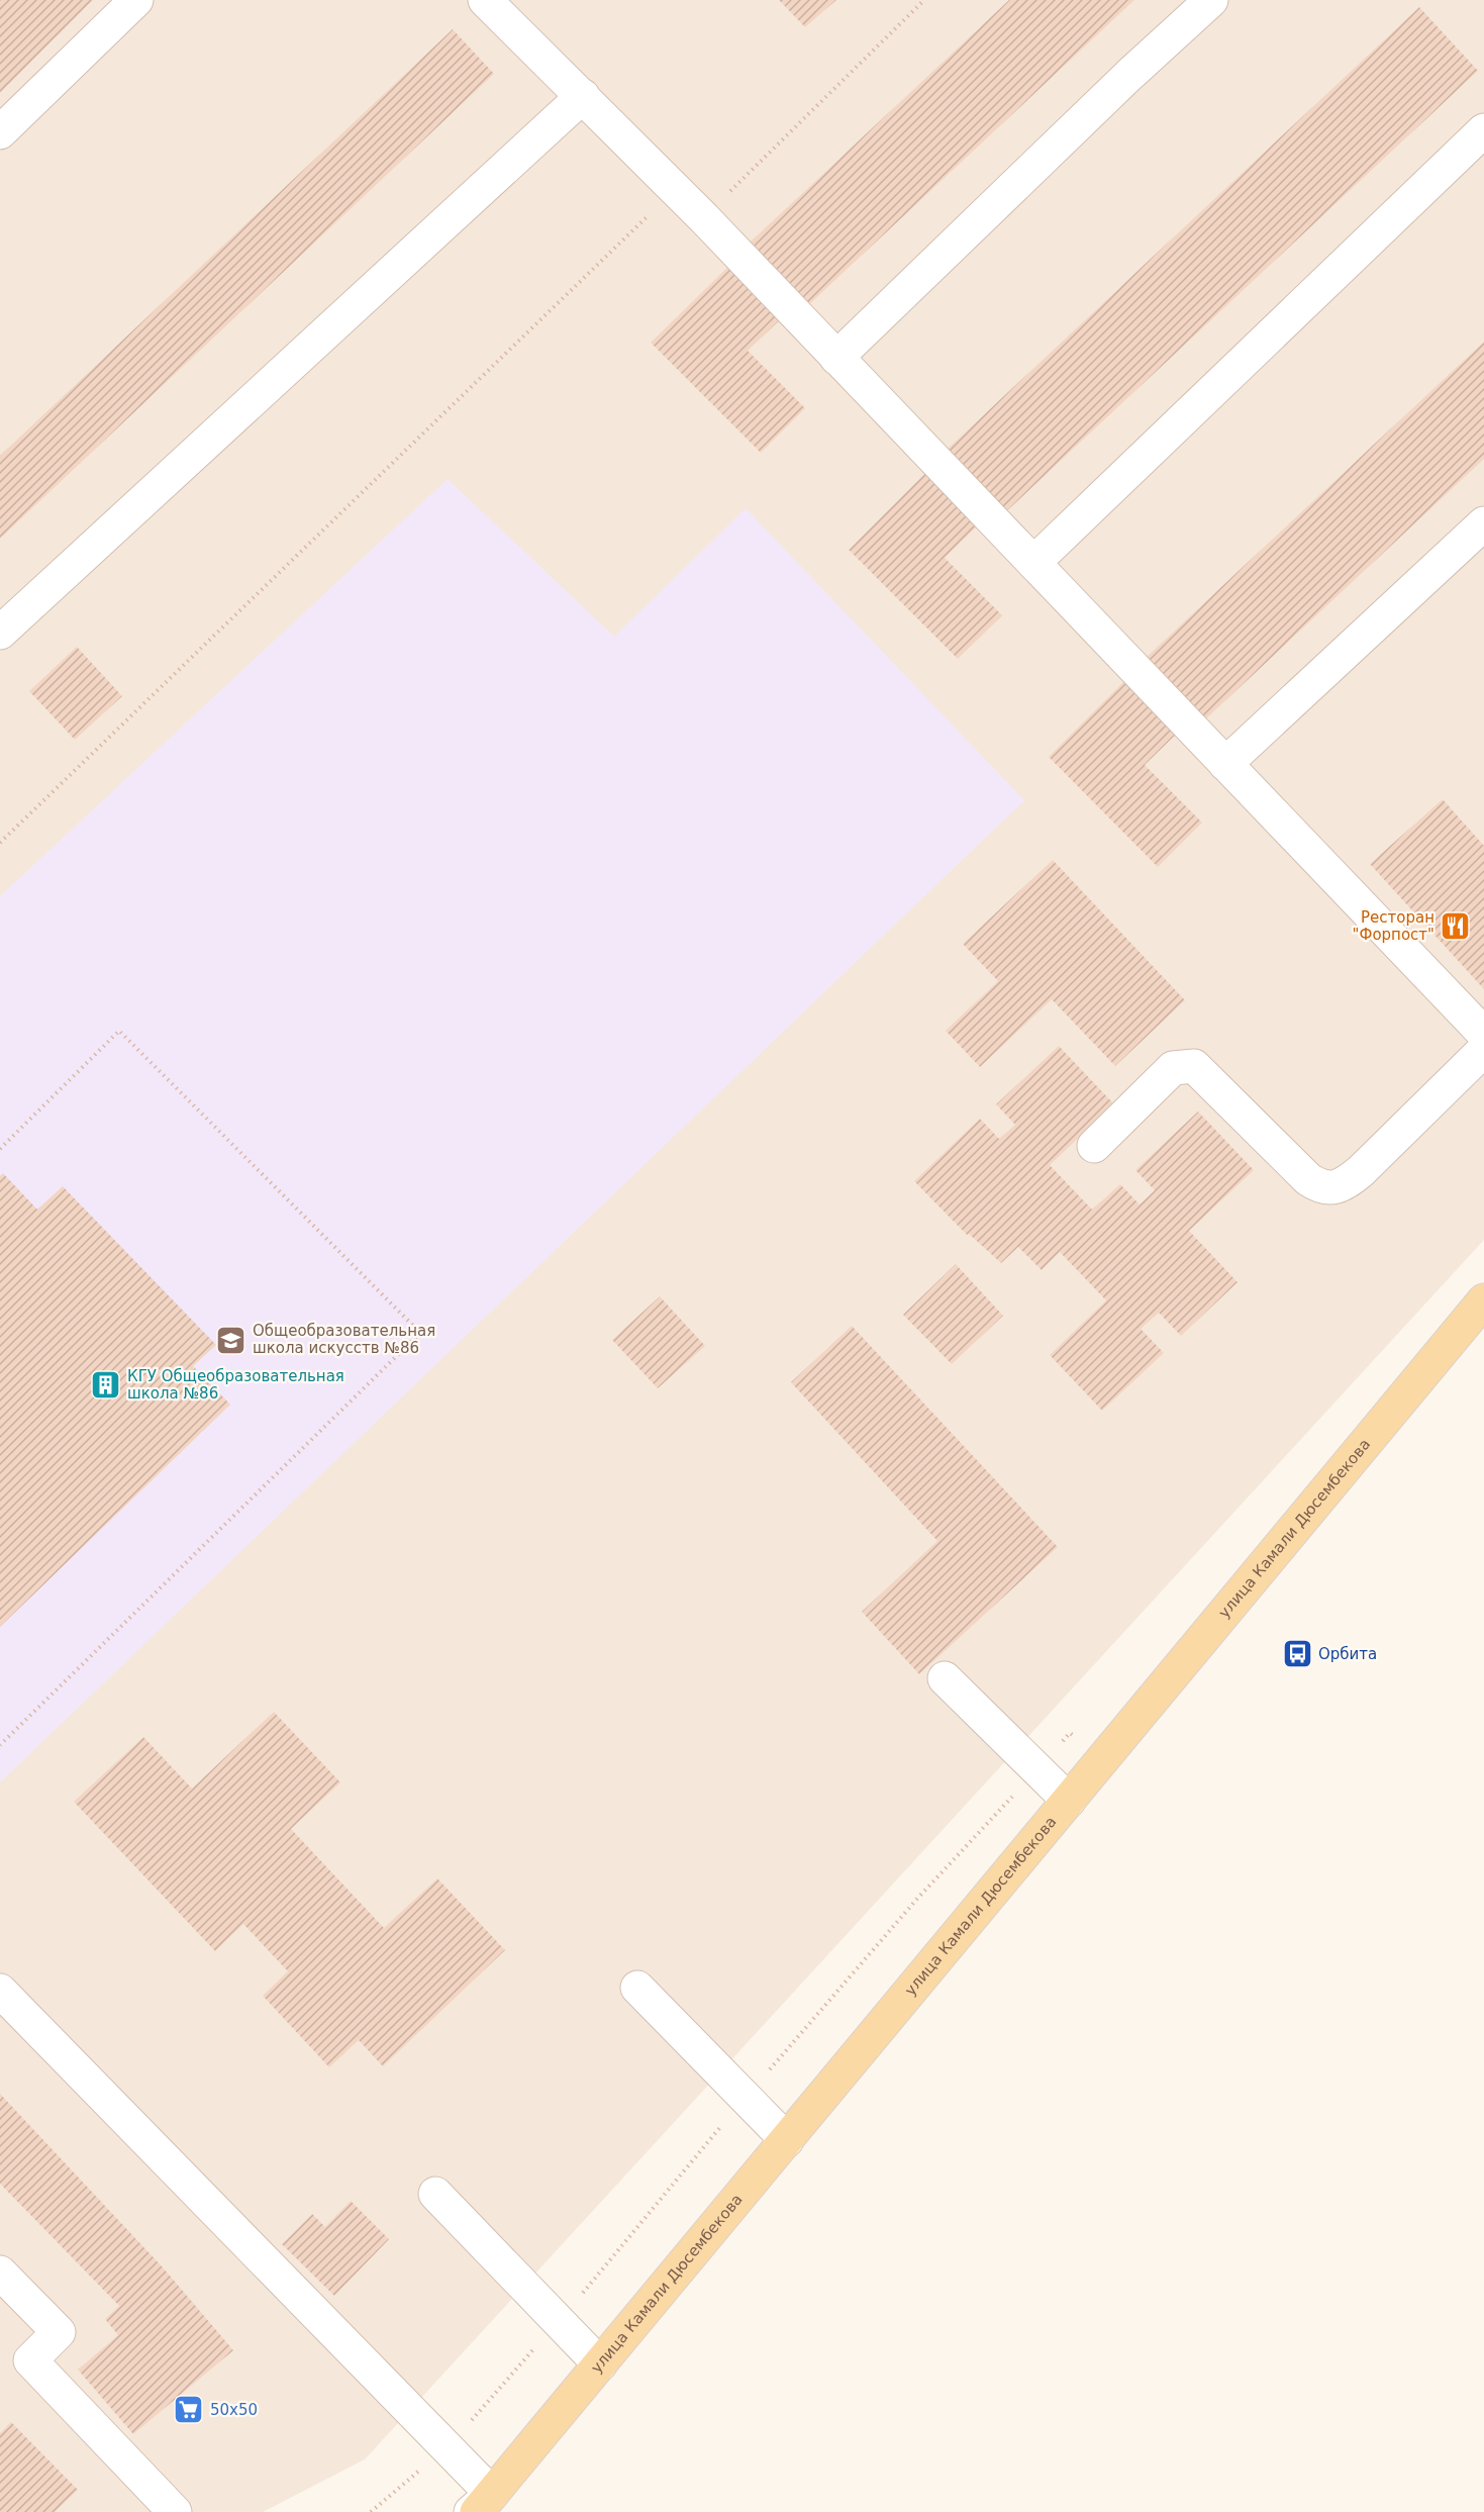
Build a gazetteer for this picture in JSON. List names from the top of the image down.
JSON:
{
  "streets": {
    "main road": ["улица Камали Дюсембекова"]
  },
  "places": {
    "restaurant": ["Ресторан \"Форпост\""],
    "school or university": ["Общеобразовательная школа искусств №86"],
    "building": ["КГУ Общеобразовательная школа №86"],
    "bus stop": ["Орбита"],
    "supermarket": ["50х50"]
  }
}
